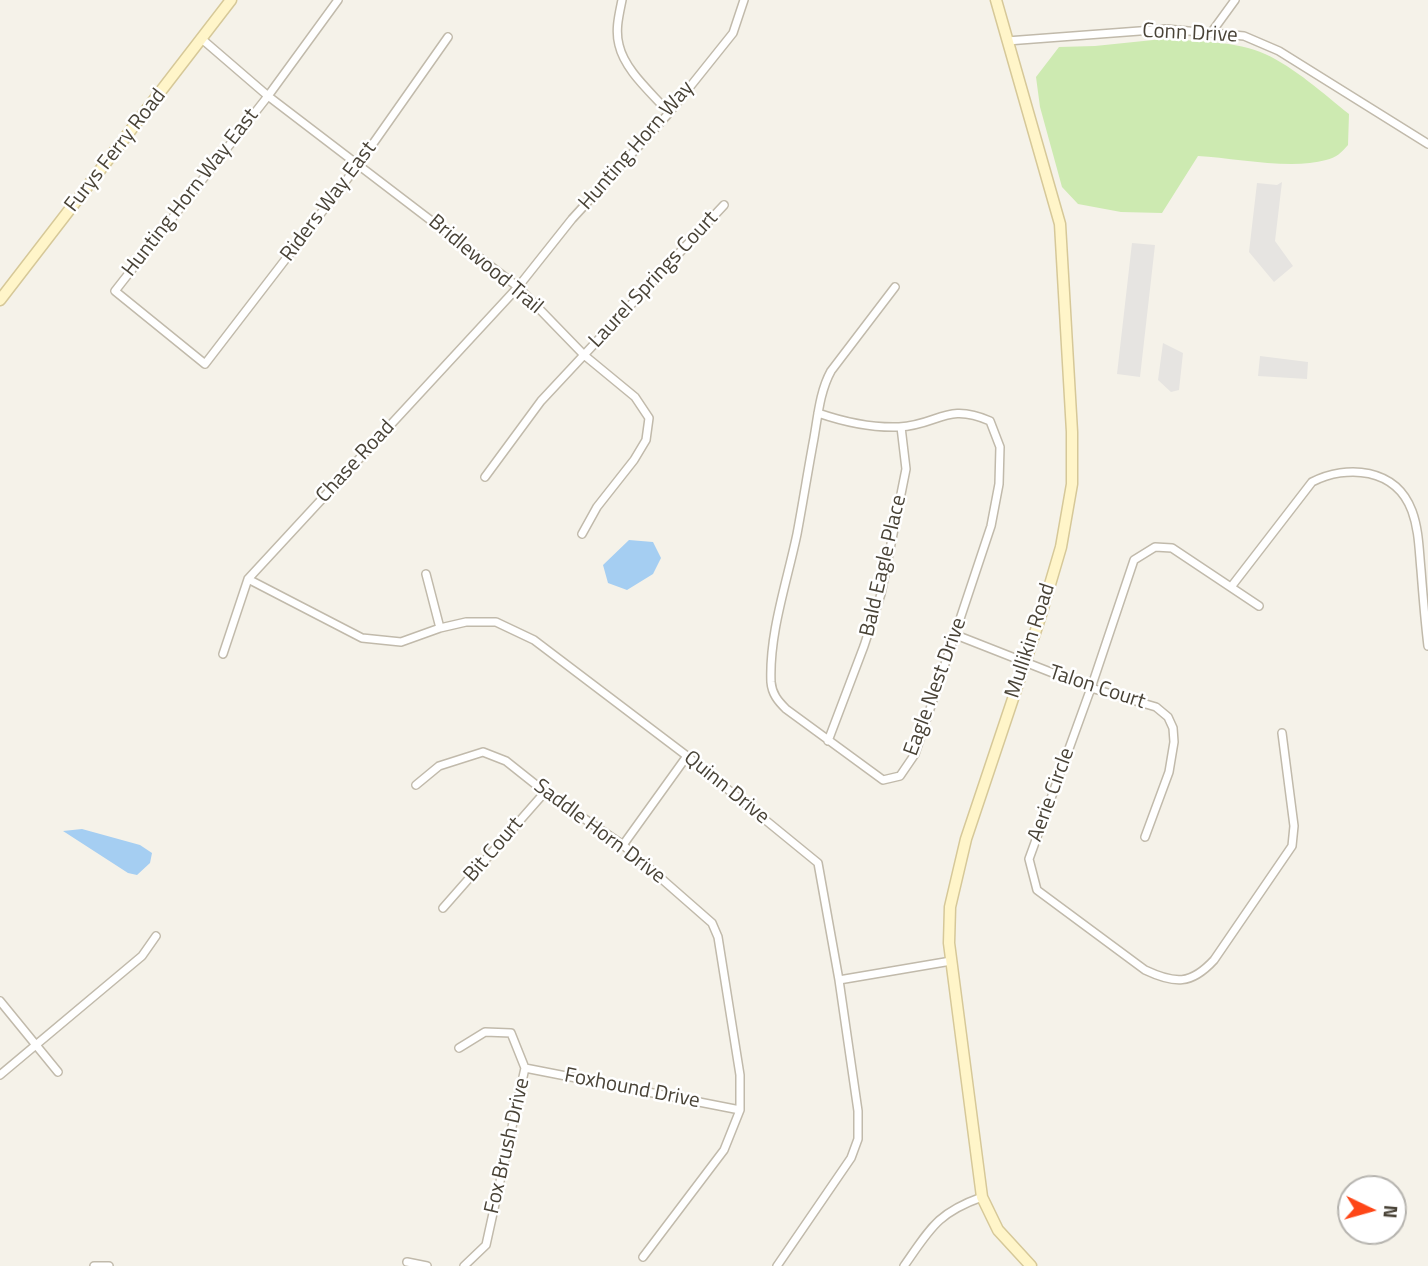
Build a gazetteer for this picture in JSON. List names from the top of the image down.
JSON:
{
  "streets": {
    "street": [
      "Conn Drive",
      "Hunting Horn Way",
      "Furys Ferry Road",
      "Hunting Horn Way East",
      "Riders Way East",
      "Bridlewood Trail",
      "Laurel Springs Court",
      "Chase Road",
      "Bald Eagle Place",
      "Mullikin Road",
      "Eagle Nest Drive",
      "Talon Court",
      "Quinn Drive",
      "Aerie Circle",
      "Saddle Horn Drive",
      "Bit Court",
      "Foxhound Drive",
      "Fox Brush Drive"
    ]
  },
  "crossings": [
    ["Conn Drive", "Mullikin Road"],
    ["Hunting Horn Way", "Bridlewood Trail"],
    ["Hunting Horn Way", "Chase Road"],
    ["Furys Ferry Road", "Bridlewood Trail"],
    ["Hunting Horn Way East", "Riders Way East"],
    ["Hunting Horn Way East", "Bridlewood Trail"],
    ["Riders Way East", "Bridlewood Trail"],
    ["Bridlewood Trail", "Laurel Springs Court"],
    ["Bridlewood Trail", "Chase Road"],
    ["Chase Road", "Quinn Drive"],
    ["Bald Eagle Place", "Eagle Nest Drive"],
    ["Mullikin Road", "Talon Court"],
    ["Eagle Nest Drive", "Talon Court"],
    ["Talon Court", "Aerie Circle"],
    ["Saddle Horn Drive", "Bit Court"],
    ["Saddle Horn Drive", "Foxhound Drive"],
    ["Foxhound Drive", "Fox Brush Drive"]
  ],
  "north": "right"
}
